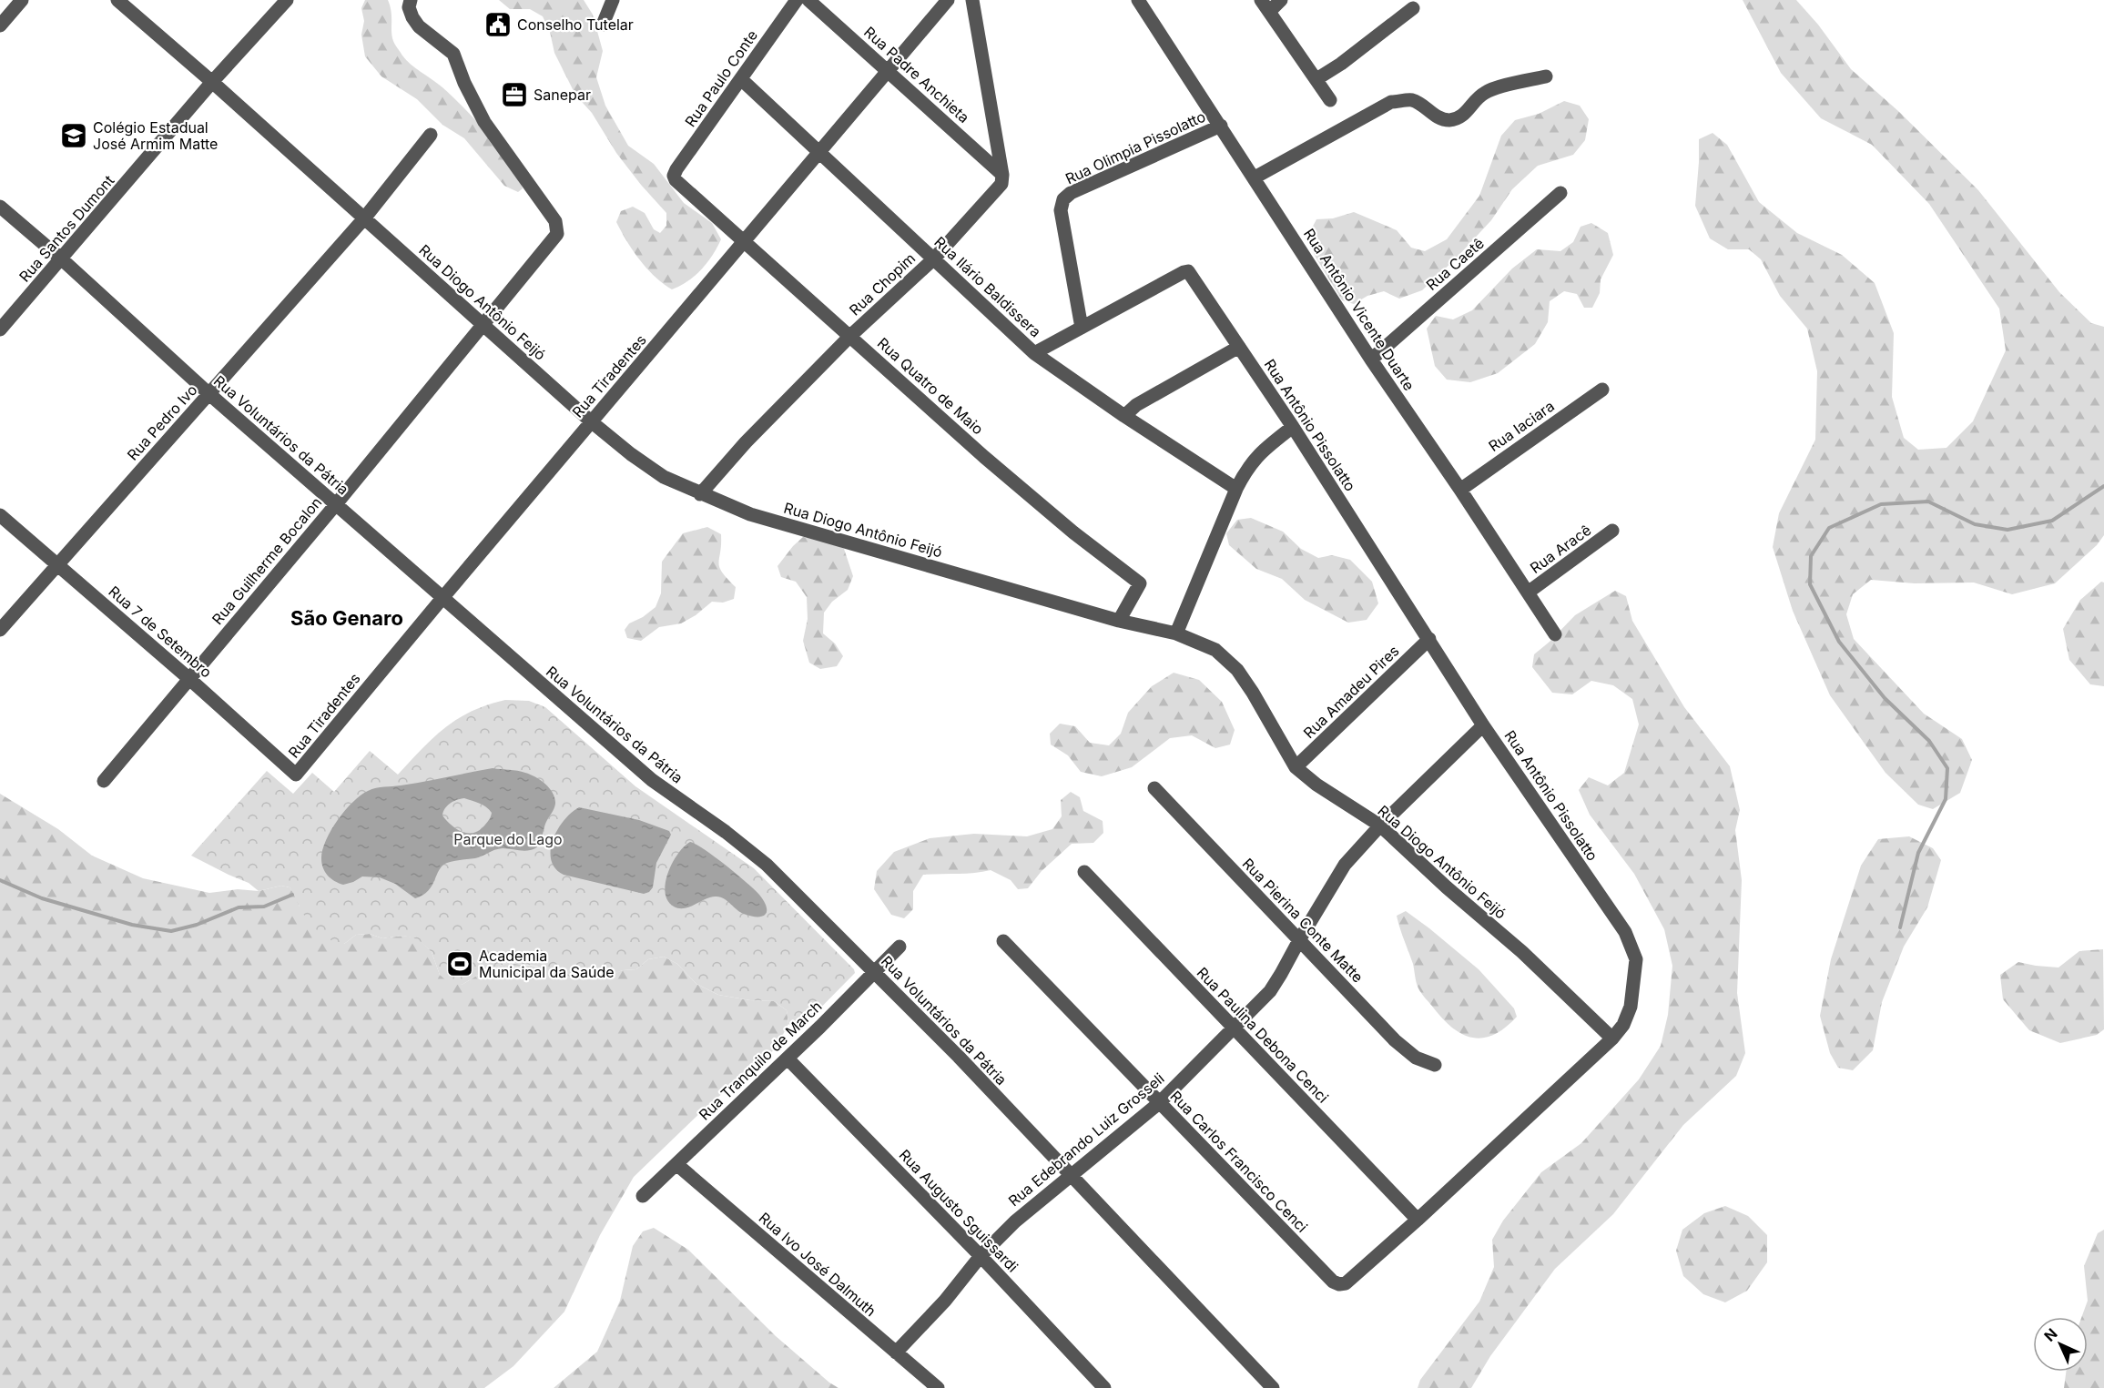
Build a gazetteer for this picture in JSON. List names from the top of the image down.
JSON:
{
  "streets": {
    "street": [
      "Rua Padre Anchieta",
      "Rua Paulo Conte",
      "Rua Olimpia Pissolatto",
      "Rua Santos Dumont",
      "Rua Caetê",
      "Rua Chopim",
      "Rua Ilário Baldissera",
      "Rua Diogo Antônio Feijó",
      "Rua Antônio Vicente Duarte",
      "Rua Tiradentes",
      "Rua Quatro de Maio",
      "Rua Pedro Ivo",
      "Rua Antônio Pissolatto",
      "Rua Iaciara",
      "Rua Voluntários da Pátria",
      "Rua Aracê",
      "Rua Guilherme Bocalon",
      "Rua 7 de Setembro",
      "Rua Amadeu Pires",
      "Rua Pierina Conte Matte",
      "Rua Paulina Debona Cenci",
      "Rua Tranquilo de March",
      "Rua Edebrando Luiz Grosseli",
      "Rua Carlos Francisco Cenci",
      "Rua Augusto Sguissardi",
      "Rua Ivo José Dalmuth"
    ]
  },
  "crossings": [
    ["Rua Padre Anchieta", "Rua Chopim"],
    ["Rua Padre Anchieta", "Rua Tiradentes"],
    ["Rua Paulo Conte", "Rua Ilário Baldissera"],
    ["Rua Paulo Conte", "Rua Quatro de Maio"],
    ["Rua Olimpia Pissolatto", "Rua Antônio Vicente Duarte"],
    ["Rua Olimpia Pissolatto", "Rua Antônio Pissolatto"],
    ["Rua Santos Dumont", "Rua Diogo Antônio Feijó"],
    ["Rua Santos Dumont", "Rua Voluntários da Pátria"],
    ["Rua Caetê", "Rua Antônio Vicente Duarte"],
    ["Rua Chopim", "Rua Ilário Baldissera"],
    ["Rua Chopim", "Rua Diogo Antônio Feijó"],
    ["Rua Chopim", "Rua Quatro de Maio"],
    ["Rua Ilário Baldissera", "Rua Tiradentes"],
    ["Rua Diogo Antônio Feijó", "Rua Tiradentes"],
    ["Rua Diogo Antônio Feijó", "Rua Quatro de Maio"],
    ["Rua Diogo Antônio Feijó", "Rua Pedro Ivo"],
    ["Rua Diogo Antônio Feijó", "Rua Antônio Pissolatto"],
    ["Rua Diogo Antônio Feijó", "Rua Guilherme Bocalon"],
    ["Rua Diogo Antônio Feijó", "Rua Amadeu Pires"],
    ["Rua Diogo Antônio Feijó", "Rua Edebrando Luiz Grosseli"],
    ["Rua Antônio Vicente Duarte", "Rua Iaciara"],
    ["Rua Antônio Vicente Duarte", "Rua Aracê"],
    ["Rua Tiradentes", "Rua Quatro de Maio"],
    ["Rua Tiradentes", "Rua Voluntários da Pátria"],
    ["Rua Tiradentes", "Rua 7 de Setembro"],
    ["Rua Pedro Ivo", "Rua Voluntários da Pátria"],
    ["Rua Pedro Ivo", "Rua 7 de Setembro"],
    ["Rua Antônio Pissolatto", "Rua Amadeu Pires"],
    ["Rua Antônio Pissolatto", "Rua Paulina Debona Cenci"],
    ["Rua Antônio Pissolatto", "Rua Edebrando Luiz Grosseli"],
    ["Rua Antônio Pissolatto", "Rua Carlos Francisco Cenci"],
    ["Rua Voluntários da Pátria", "Rua Guilherme Bocalon"],
    ["Rua Voluntários da Pátria", "Rua Tranquilo de March"],
    ["Rua Voluntários da Pátria", "Rua Edebrando Luiz Grosseli"],
    ["Rua Guilherme Bocalon", "Rua 7 de Setembro"],
    ["Rua Pierina Conte Matte", "Rua Edebrando Luiz Grosseli"],
    ["Rua Paulina Debona Cenci", "Rua Edebrando Luiz Grosseli"],
    ["Rua Tranquilo de March", "Rua Augusto Sguissardi"],
    ["Rua Tranquilo de March", "Rua Ivo José Dalmuth"],
    ["Rua Edebrando Luiz Grosseli", "Rua Carlos Francisco Cenci"],
    ["Rua Edebrando Luiz Grosseli", "Rua Augusto Sguissardi"],
    ["Rua Edebrando Luiz Grosseli", "Rua Ivo José Dalmuth"]
  ],
  "districts": ["São Genaro"],
  "parks": ["Parque do Lago"],
  "places": {
    "public building": ["Conselho Tutelar"],
    "office": ["Sanepar"],
    "school or university": ["Colégio Estadual José Armim Matte"],
    "sports": ["Academia Municipal da Saúde"]
  },
  "north": "top left"
}
